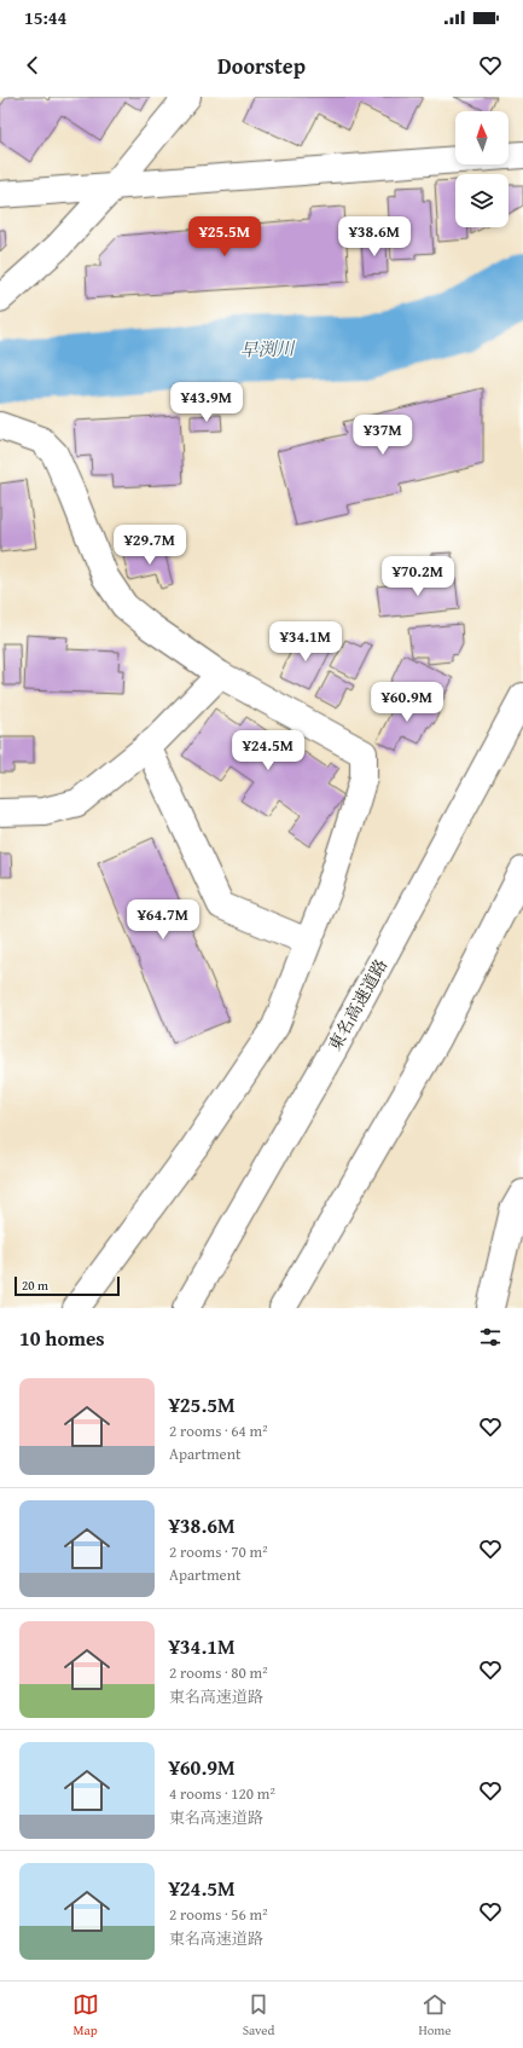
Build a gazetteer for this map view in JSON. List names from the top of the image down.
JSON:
{
  "streets": {
    "main road": ["東名高速道路"]
  },
  "water": ["早渕川"],
  "scale_bar": "20 m",
  "north": "top",
  "page": {
    "status": "15:44",
    "header": "Doorstep",
    "price": [
      "¥25.5M",
      "¥38.6M",
      "¥43.9M",
      "¥37M",
      "¥29.7M",
      "¥70.2M",
      "¥34.1M",
      "¥60.9M",
      "¥24.5M",
      "¥64.7M"
    ],
    "scale": "20 m",
    "heading": "10 homes",
    "list": [
      {
        "name": "¥25.5M",
        "note": "2 rooms · 64 m² · Apartment"
      },
      {
        "name": "¥38.6M",
        "note": "2 rooms · 70 m² · Apartment"
      },
      {
        "name": "¥34.1M",
        "note": "2 rooms · 80 m² · 東名高速道路"
      },
      {
        "name": "¥60.9M",
        "note": "4 rooms · 120 m² · 東名高速道路"
      },
      {
        "name": "¥24.5M",
        "note": "2 rooms · 56 m² · 東名高速道路"
      }
    ],
    "tabs": ["Map", "Saved", "Home"]
  }
}
